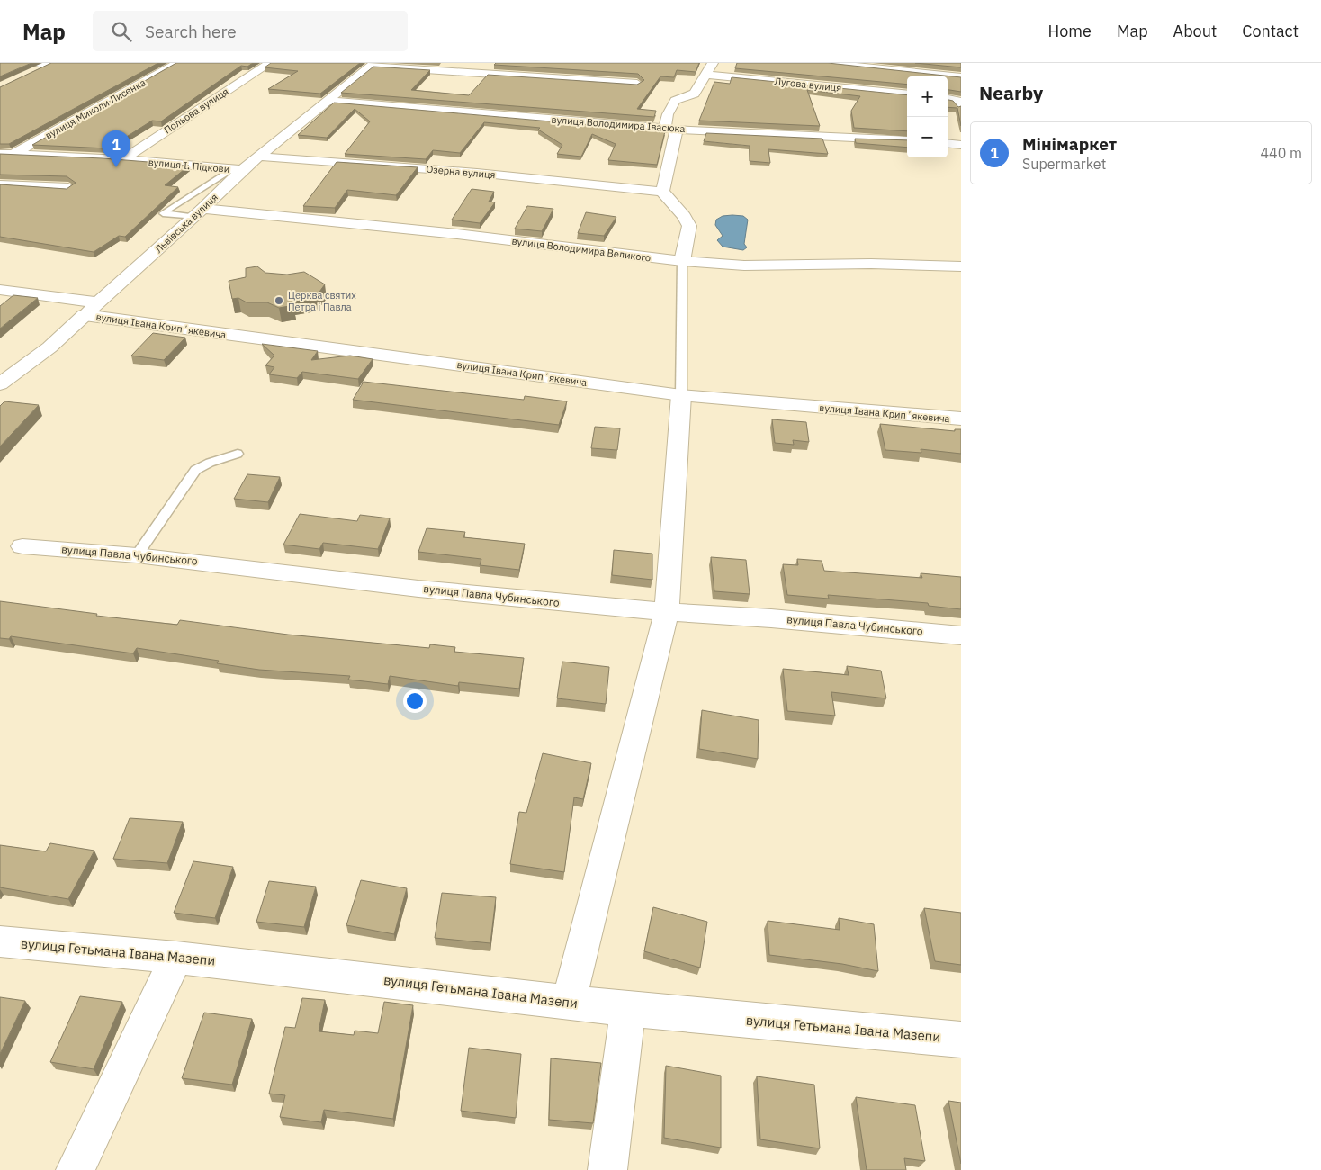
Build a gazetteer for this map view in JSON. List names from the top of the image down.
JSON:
{
  "streets": {
    "street": [
      "Лугова вулиця",
      "вулиця Миколи Лисенка",
      "Польова вулиця",
      "вулиця Володимира Івасюка",
      "вулиця І. Підкови",
      "Озерна вулиця",
      "Львівська вулиця",
      "вулиця Володимира Великого",
      "вулиця Івана Крипʼякевича",
      "вулиця Павла Чубинського",
      "вулиця Гетьмана Івана Мазепи"
    ]
  },
  "crossings": [
    ["вулиця Миколи Лисенка", "вулиця І. Підкови"],
    ["Польова вулиця", "вулиця І. Підкови"],
    ["вулиця Володимира Івасюка", "Львівська вулиця"],
    ["вулиця І. Підкови", "Львівська вулиця"],
    ["Озерна вулиця", "Львівська вулиця"],
    ["Львівська вулиця", "вулиця Володимира Великого"],
    ["Львівська вулиця", "вулиця Івана Крипʼякевича"]
  ],
  "places": ["Церква святих Петра і Павла"],
  "page": {
    "header": "Map",
    "search": "Search here",
    "nav": [
      "Home",
      "Map",
      "About",
      "Contact"
    ],
    "heading": "Nearby",
    "map_buttons": ["+", "−"],
    "list": [
      {
        "mark": "1",
        "name": "Мінімаркет",
        "note": "Supermarket",
        "value": "440 m"
      }
    ],
    "pins": "1"
  }
}
